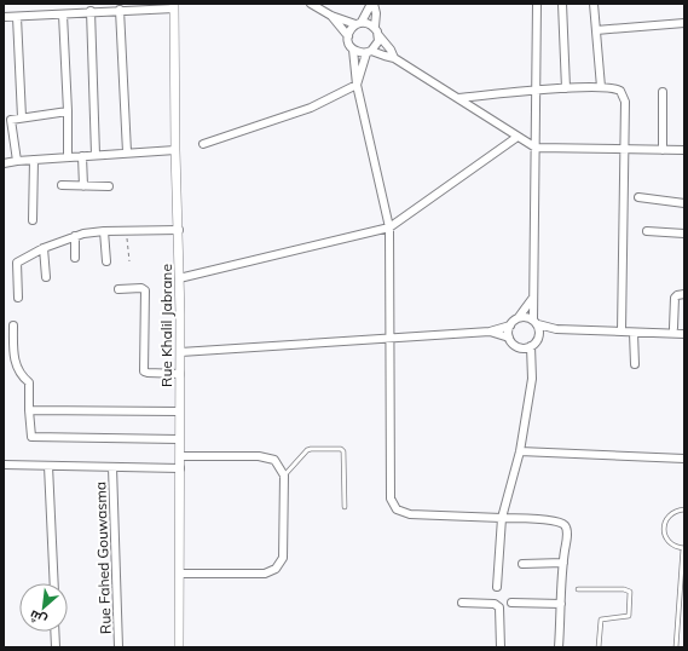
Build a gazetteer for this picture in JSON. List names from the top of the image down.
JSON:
{
  "streets": {
    "street": ["Rue Khalil Jabrane", "Rue Fahed Gouwasma"]
  },
  "north": "bottom left"
}
